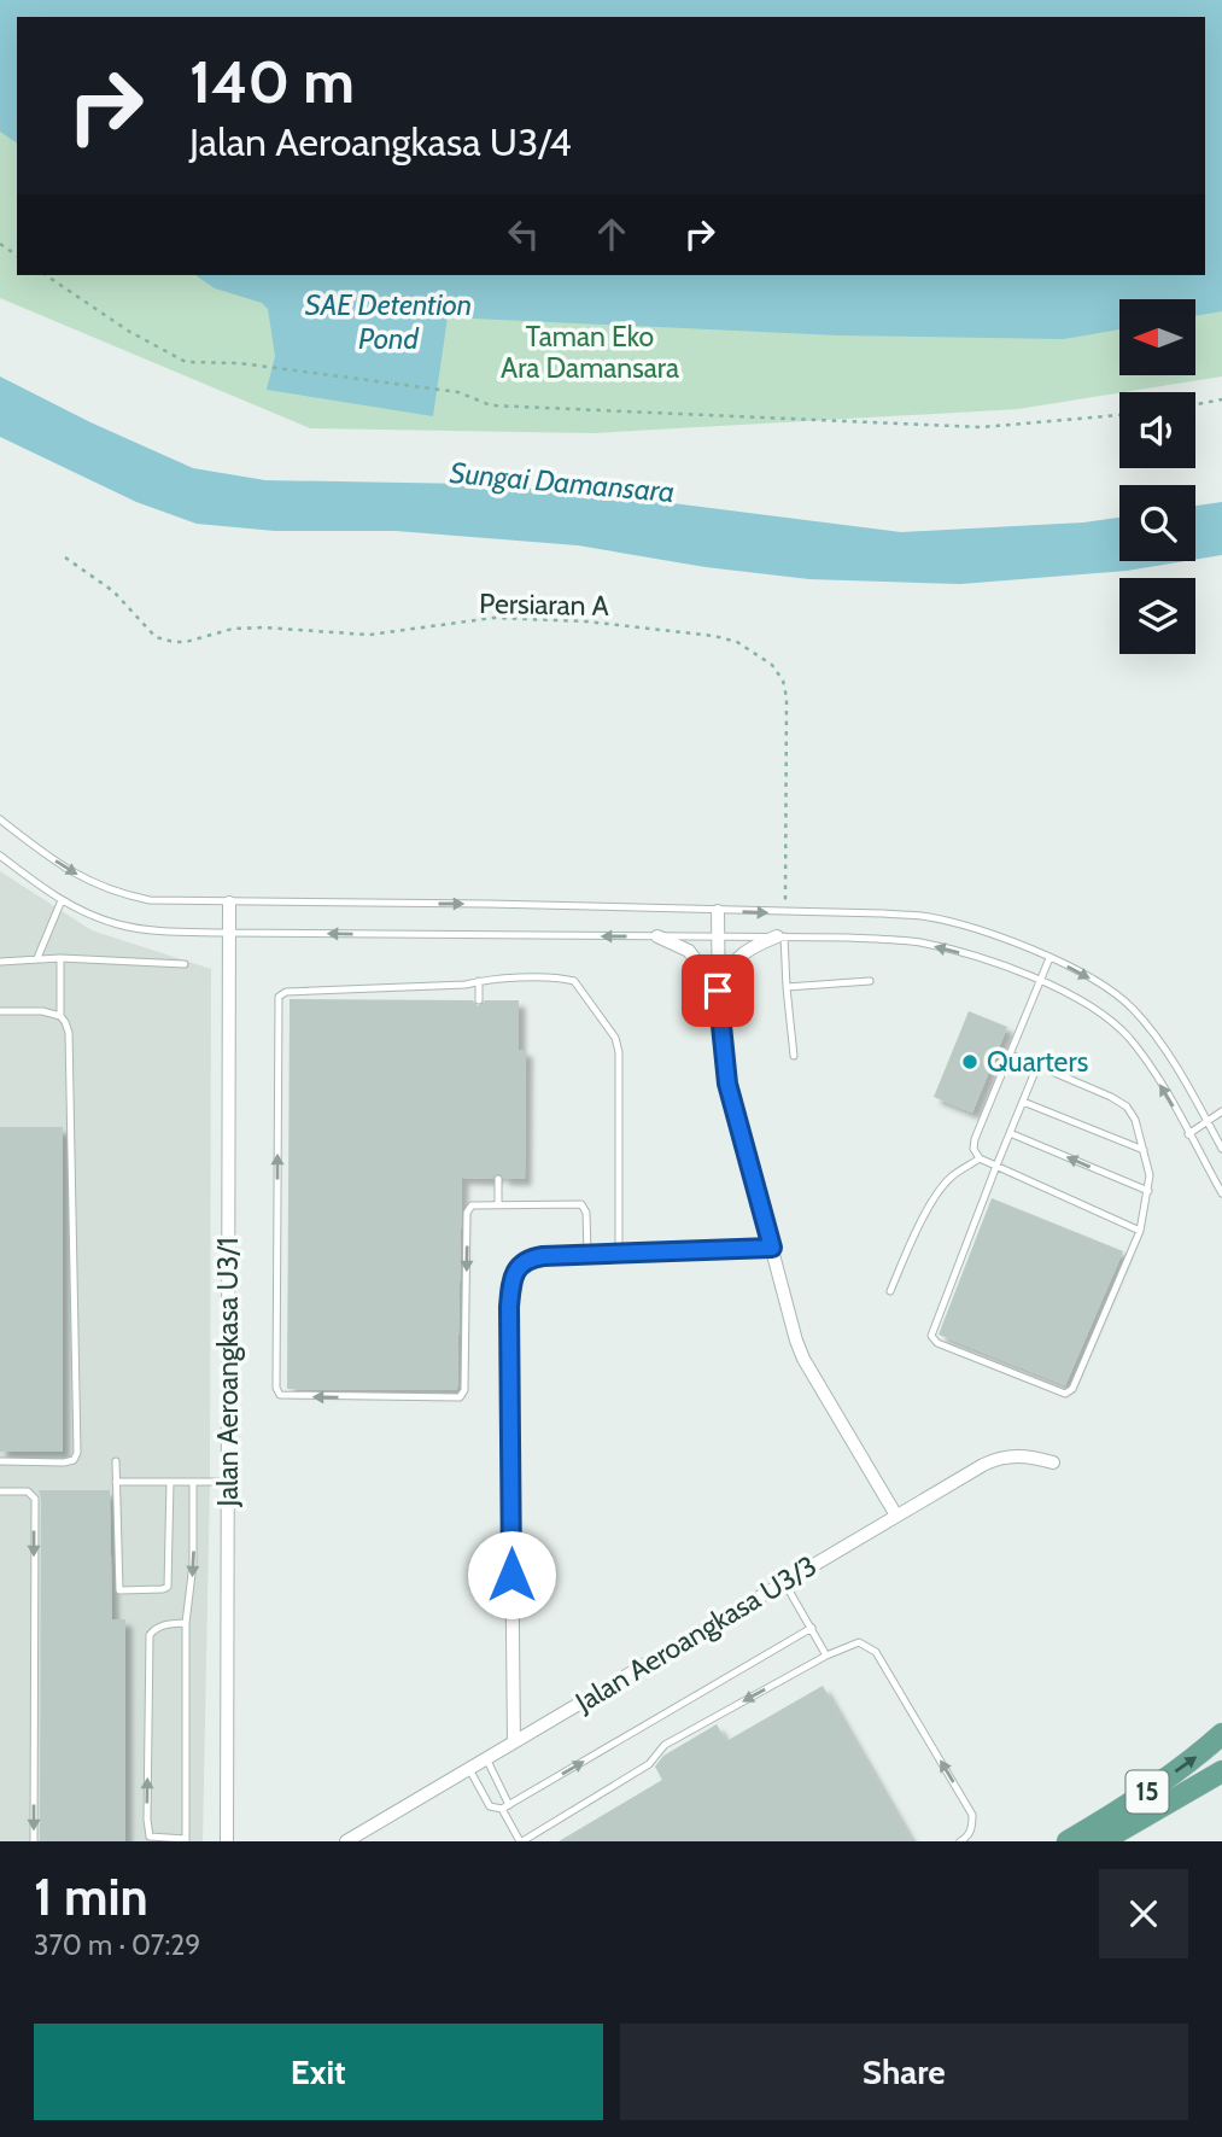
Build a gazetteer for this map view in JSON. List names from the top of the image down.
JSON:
{
  "streets": {
    "main road": ["15"],
    "street": ["Jalan Aeroangkasa U3/1", "Jalan Aeroangkasa U3/3"],
    "path": ["Persiaran A"]
  },
  "water": ["SAE Detention Pond", "Sungai Damansara"],
  "parks": ["Taman Eko Ara Damansara"],
  "places": ["Quarters"],
  "north": "left",
  "page": {
    "turn": ["140 m", "Jalan Aeroangkasa U3/4"],
    "heading": ["1 min", "370 m · 07:29"],
    "buttons": ["Exit", "Share"]
  }
}
